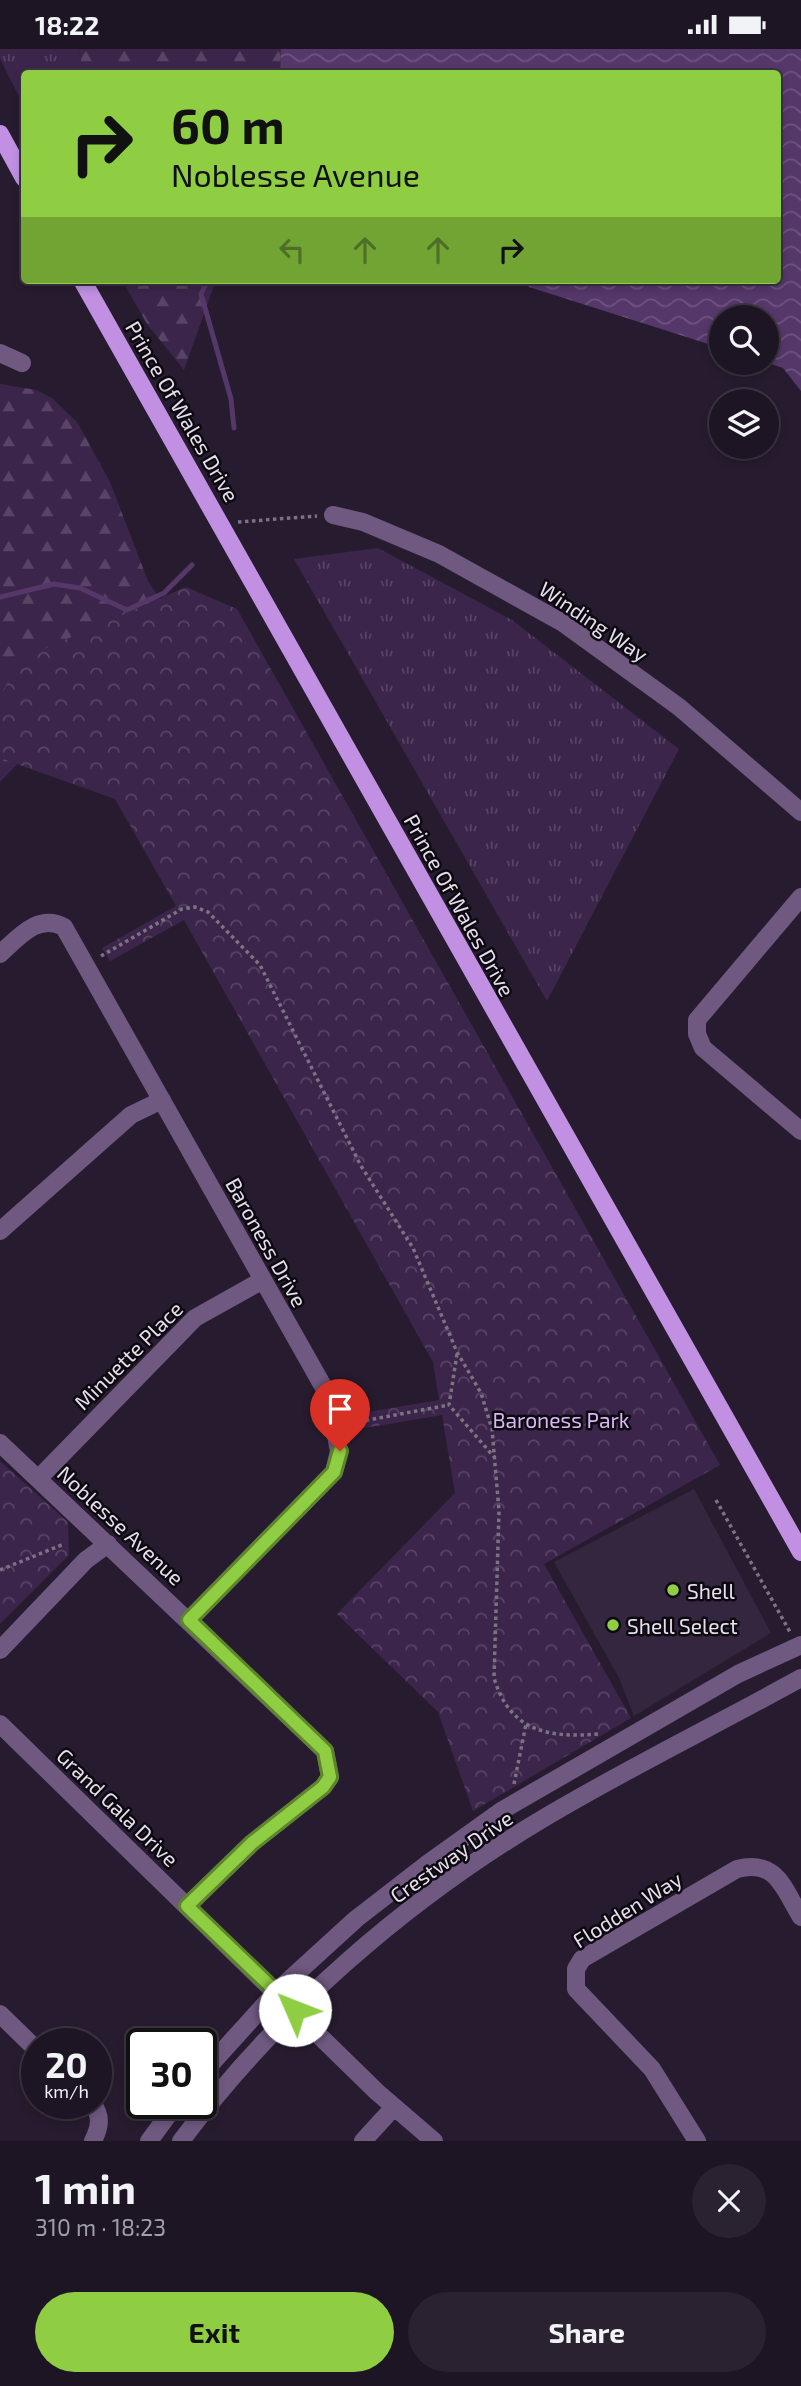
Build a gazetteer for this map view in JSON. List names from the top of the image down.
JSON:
{
  "streets": {
    "main road": ["Prince Of Wales Drive"],
    "street": [
      "Winding Way",
      "Baroness Drive",
      "Minuette Place",
      "Noblesse Avenue",
      "Grand Gala Drive",
      "Crestway Drive",
      "Flodden Way"
    ]
  },
  "crossings": [
    ["Baroness Drive", "Minuette Place"],
    ["Baroness Drive", "Noblesse Avenue"],
    ["Minuette Place", "Noblesse Avenue"],
    ["Noblesse Avenue", "Grand Gala Drive"],
    ["Grand Gala Drive", "Crestway Drive"]
  ],
  "parks": ["Baroness Park"],
  "places": ["Shell", "Shell Select"],
  "page": {
    "status": "18:22",
    "turn": ["60 m", "Noblesse Avenue"],
    "speed": "20 km/h",
    "limit": "30",
    "heading": ["1 min", "310 m · 18:23"],
    "buttons": ["Exit", "Share"]
  }
}
